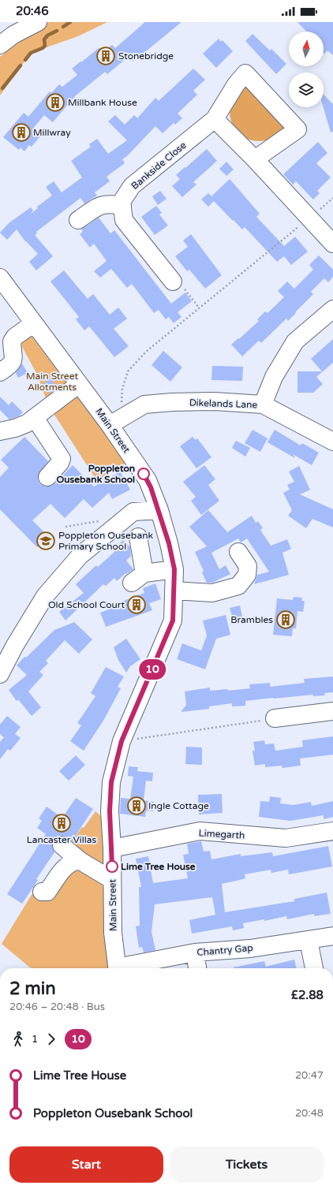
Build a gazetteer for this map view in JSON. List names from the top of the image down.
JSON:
{
  "streets": {
    "street": [
      "Bankside Close",
      "Dikelands Lane",
      "Main Street",
      "Limegarth",
      "Chantry Gap"
    ]
  },
  "crossings": [
    ["Dikelands Lane", "Main Street"],
    ["Main Street", "Limegarth"]
  ],
  "parks": ["Main Street Allotments"],
  "places": {
    "building": [
      "Stonebridge",
      "Millbank House",
      "Millwray",
      "Old School Court",
      "Brambles",
      "Ingle Cottage",
      "Lancaster Villas"
    ],
    "other": ["Poppleton Ousebank School", "Lime Tree House"],
    "school or university": ["Poppleton Ousebank Primary School"]
  },
  "lines": ["bus line 10"],
  "north": "top",
  "page": {
    "status": "20:46",
    "on_map": "10",
    "heading": ["2 min", "20:46 – 20:48 · Bus", "£2.88"],
    "legs": ["1", "10"],
    "list": [
      {
        "name": "Lime Tree House",
        "value": "20:47"
      },
      {
        "name": "Poppleton Ousebank School",
        "value": "20:48"
      }
    ],
    "buttons": ["Start", "Tickets"]
  }
}
